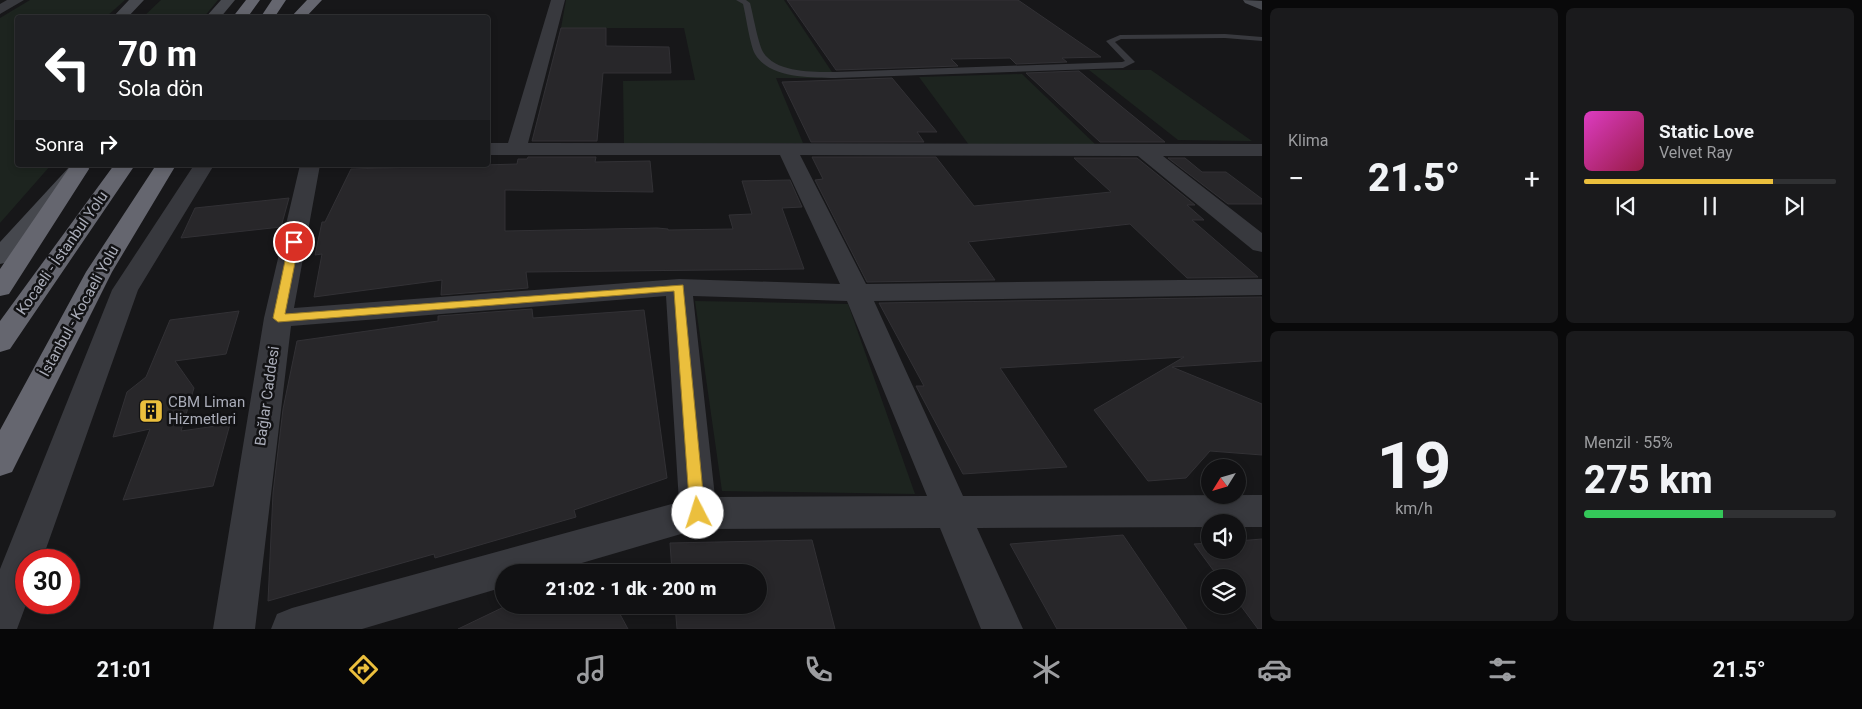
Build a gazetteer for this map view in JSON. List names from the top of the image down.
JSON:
{
  "streets": {
    "highway": ["Kocaeli - İstanbul Yolu", "İstanbul - Kocaeli Yolu"],
    "street": ["Bağlar Caddesi"]
  },
  "places": {
    "building": ["CBM Liman Hizmetleri"]
  },
  "north": "bottom left",
  "page": {
    "tile": [
      "Klima",
      ["19", "km/h"],
      ["Menzil · 55%", "275 km"]
    ],
    "turn": ["70 m", "Sola dön"],
    "song": ["Static Love", "Velvet Ray"],
    "then": "Sonra",
    "heat": ["−", "21.5°", "+"],
    "limit": "30",
    "trip": "21:02 · 1 dk · 200 m",
    "tabs": ["21:01", "21.5°"]
  }
}
